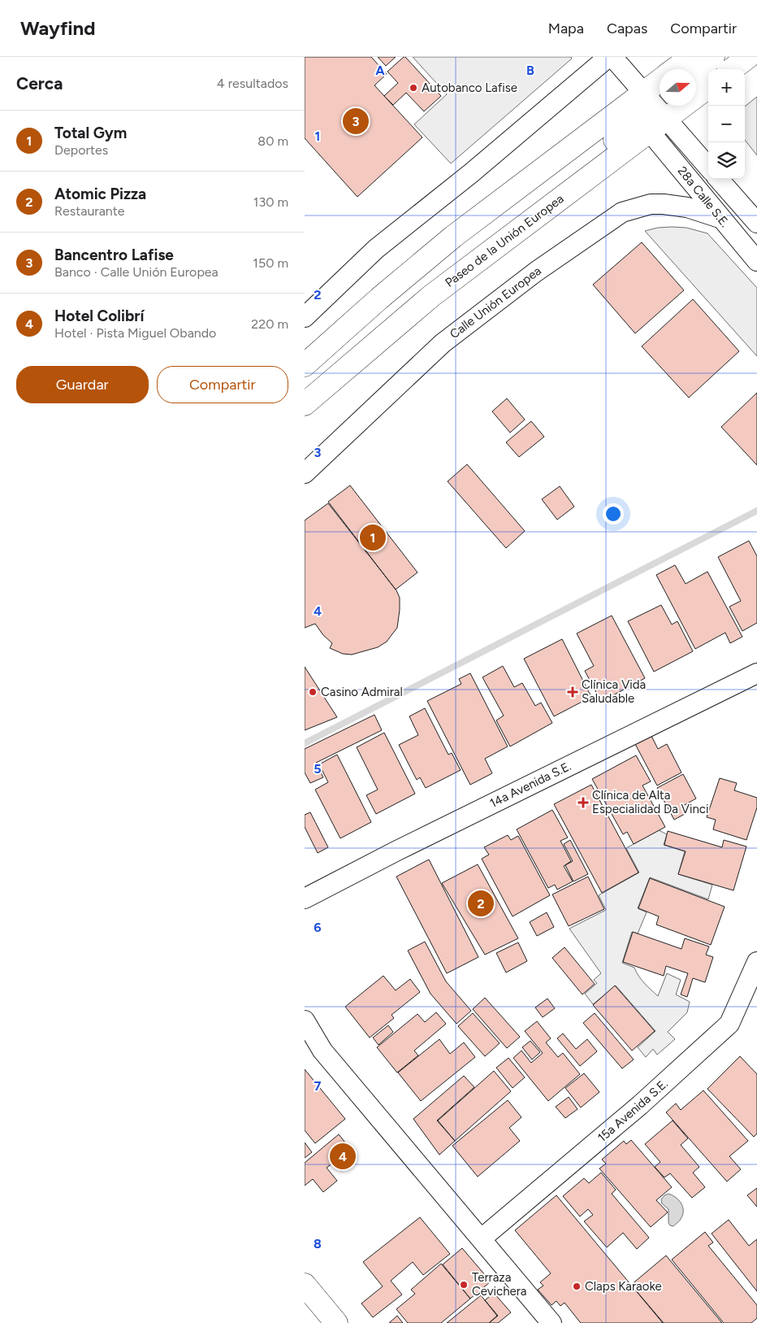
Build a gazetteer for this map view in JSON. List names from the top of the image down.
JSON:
{
  "streets": {
    "main road": ["Paseo de la Unión Europea"],
    "street": [
      "28a Calle S.E.",
      "Calle Unión Europea",
      "14a Avenida S.E.",
      "15a Avenida S.E."
    ]
  },
  "crossings": [
    ["28a Calle S.E.", "Paseo de la Unión Europea"],
    ["28a Calle S.E.", "Calle Unión Europea"]
  ],
  "places": {
    "other": [
      "Autobanco Lafise",
      "Casino Admiral",
      "Terraza Cevichera",
      "Claps Karaoke"
    ],
    "health": ["Clínica Vida Saludable", "Clínica de Alta Especialidad Da Vinci"]
  },
  "north": "right",
  "page": {
    "header": "Wayfind",
    "nav": ["Mapa", "Capas", "Compartir"],
    "heading": ["Cerca", "4 resultados"],
    "map_buttons": ["+", "−"],
    "pins": [
      "3",
      "1",
      "2",
      "4"
    ],
    "list": [
      {
        "mark": "1",
        "name": "Total Gym",
        "note": "Deportes",
        "value": "80 m"
      },
      {
        "mark": "2",
        "name": "Atomic Pizza",
        "note": "Restaurante",
        "value": "130 m"
      },
      {
        "mark": "3",
        "name": "Bancentro Lafise",
        "note": "Banco · Calle Unión Europea",
        "value": "150 m"
      },
      {
        "mark": "4",
        "name": "Hotel Colibrí",
        "note": "Hotel · Pista Miguel Obando",
        "value": "220 m"
      }
    ],
    "buttons": ["Guardar", "Compartir"]
  },
  "grid": {
    "columns": ["A", "B"],
    "rows": [
      "1",
      "2",
      "3",
      "4",
      "5",
      "6",
      "7",
      "8"
    ]
  }
}
